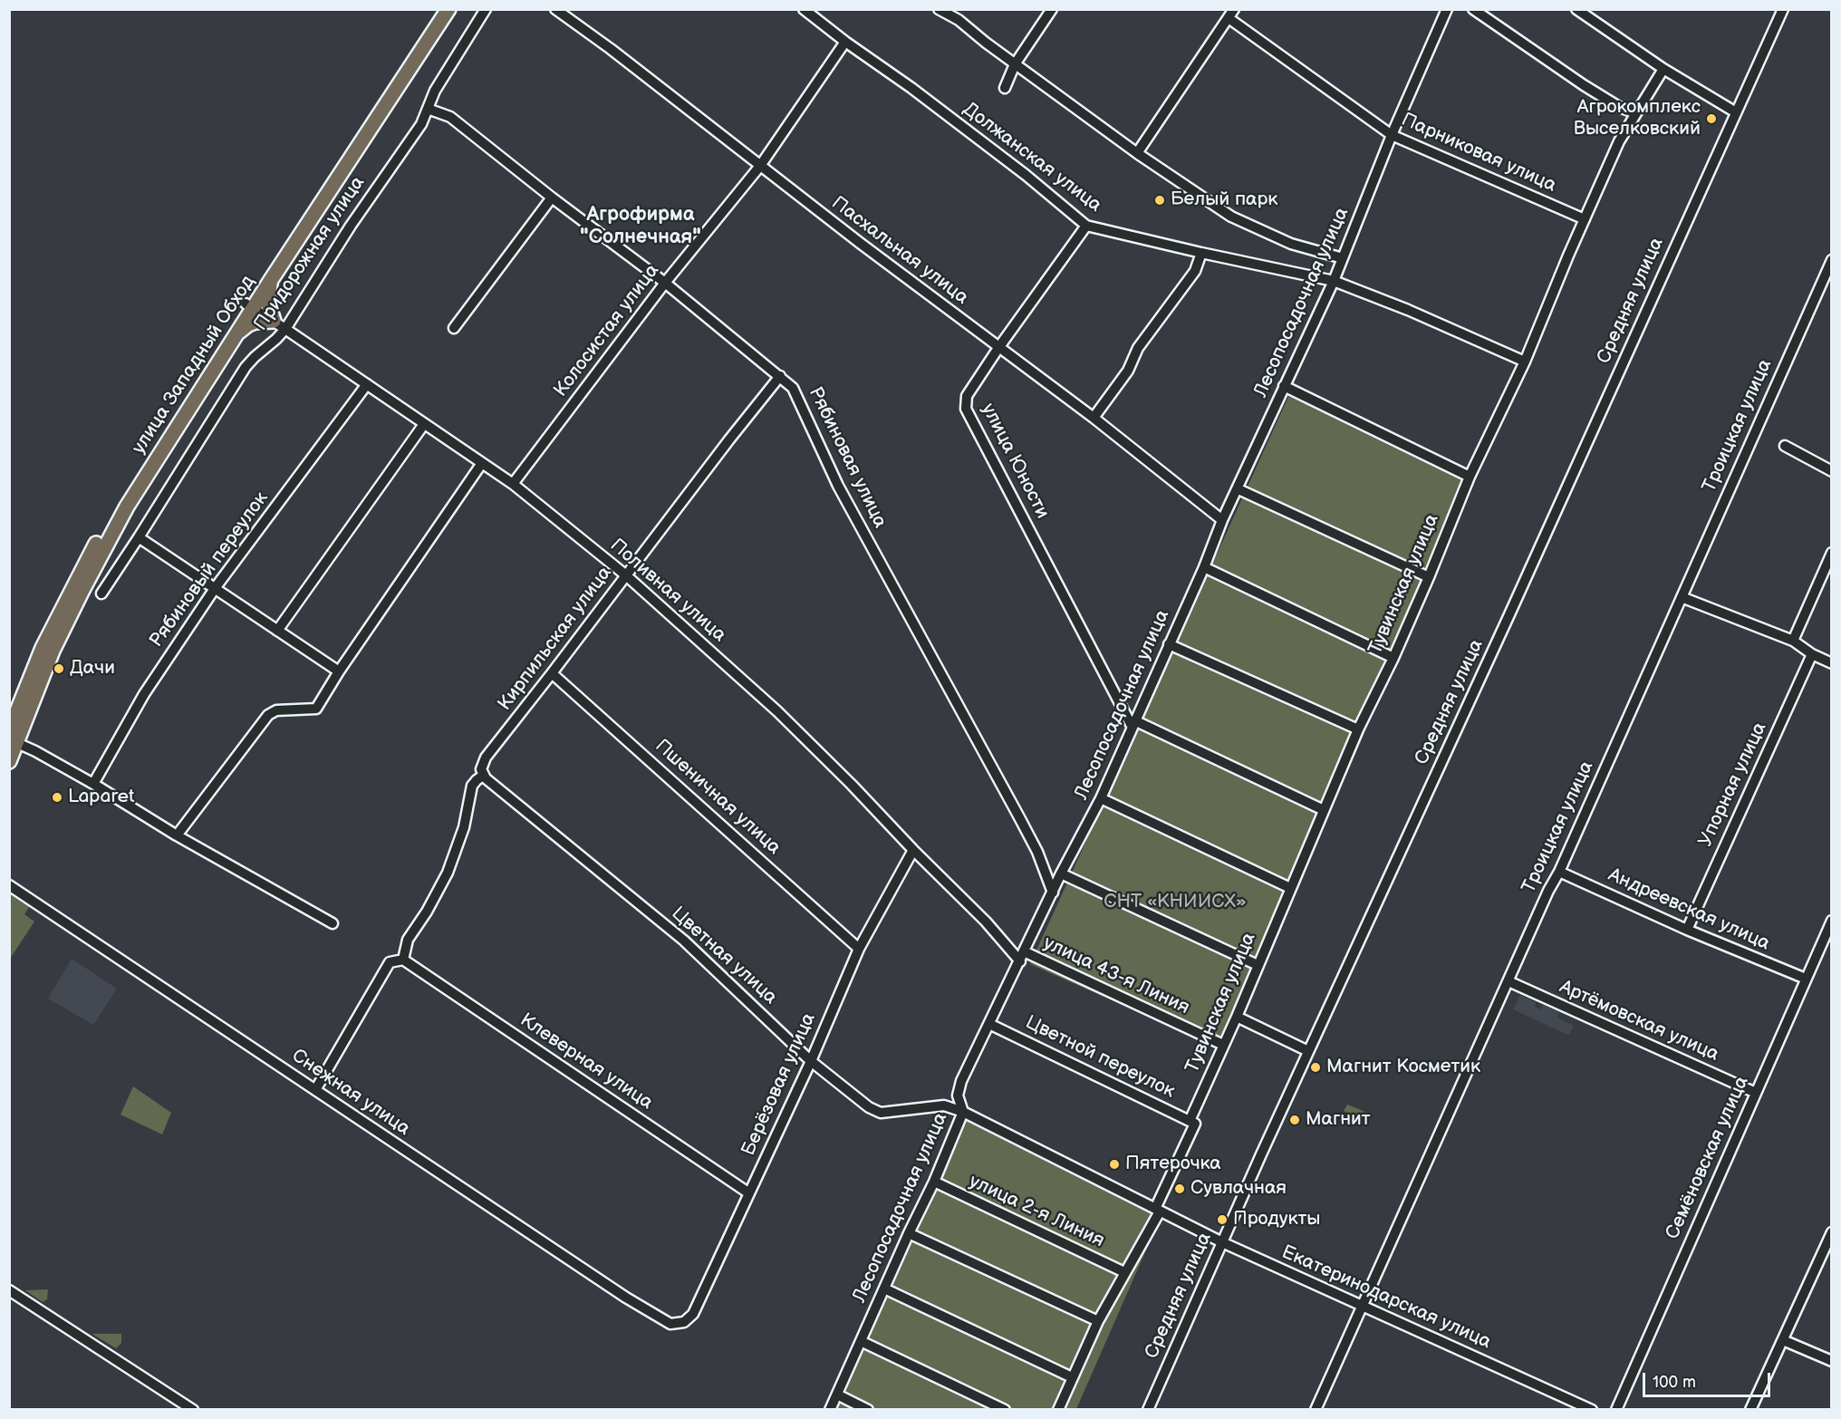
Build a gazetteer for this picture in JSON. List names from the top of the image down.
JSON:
{
  "streets": {
    "highway": ["улица Западный Обход"],
    "street": [
      "Парниковая улица",
      "Должанская улица",
      "Пасхальная улица",
      "Придорожная улица",
      "Средняя улица",
      "Лесопосадочная улица",
      "Колосистая улица",
      "Троицкая улица",
      "Рябиновая улица",
      "улица Юности",
      "Рябиновый переулок",
      "Тувинская улица",
      "Поливная улица",
      "Кирпильская улица",
      "Упорная улица",
      "Пшеничная улица",
      "Андреевская улица",
      "Цветная улица",
      "улица 43-я Линия",
      "Артёмовская улица",
      "Цветной переулок",
      "Клеверная улица",
      "Берёзовая улица",
      "Снежная улица",
      "Семёновская улица",
      "улица 2-я Линия",
      "Екатеринодарская улица"
    ]
  },
  "crossings": [
    ["Парниковая улица", "Лесопосадочная улица"],
    ["Парниковая улица", "Тувинская улица"],
    ["Должанская улица", "Лесопосадочная улица"],
    ["Должанская улица", "Колосистая улица"],
    ["Должанская улица", "улица Юности"],
    ["Должанская улица", "Тувинская улица"],
    ["Пасхальная улица", "Лесопосадочная улица"],
    ["Пасхальная улица", "Колосистая улица"],
    ["Пасхальная улица", "улица Юности"],
    ["Придорожная улица", "Рябиновая улица"],
    ["Придорожная улица", "Поливная улица"],
    ["Средняя улица", "Екатеринодарская улица"],
    ["Лесопосадочная улица", "Рябиновая улица"],
    ["Лесопосадочная улица", "улица Юности"],
    ["Лесопосадочная улица", "Поливная улица"],
    ["Лесопосадочная улица", "Цветная улица"],
    ["Лесопосадочная улица", "улица 43-я Линия"],
    ["Лесопосадочная улица", "Цветной переулок"],
    ["Лесопосадочная улица", "улица 2-я Линия"],
    ["Лесопосадочная улица", "Екатеринодарская улица"],
    ["Колосистая улица", "Рябиновая улица"],
    ["Колосистая улица", "Поливная улица"],
    ["улица Западный Обход", "Поливная улица"],
    ["Троицкая улица", "Андреевская улица"],
    ["Троицкая улица", "Артёмовская улица"],
    ["Троицкая улица", "Екатеринодарская улица"],
    ["Рябиновая улица", "Кирпильская улица"],
    ["Рябиновый переулок", "Поливная улица"],
    ["Тувинская улица", "улица 43-я Линия"],
    ["Тувинская улица", "Цветной переулок"],
    ["Тувинская улица", "улица 2-я Линия"],
    ["Тувинская улица", "Екатеринодарская улица"],
    ["Поливная улица", "Кирпильская улица"],
    ["Поливная улица", "улица 43-я Линия"],
    ["Поливная улица", "Берёзовая улица"],
    ["Кирпильская улица", "Пшеничная улица"],
    ["Кирпильская улица", "Цветная улица"],
    ["Кирпильская улица", "Клеверная улица"],
    ["Упорная улица", "Андреевская улица"],
    ["Пшеничная улица", "Берёзовая улица"],
    ["Андреевская улица", "Семёновская улица"],
    ["Цветная улица", "Берёзовая улица"],
    ["Цветная улица", "Екатеринодарская улица"],
    ["Артёмовская улица", "Семёновская улица"],
    ["Клеверная улица", "Берёзовая улица"],
    ["Берёзовая улица", "Снежная улица"]
  ],
  "districts": ["Агрофирма \"Солнечная\""],
  "parks": ["СНТ «КНИИСХ»"],
  "places": [
    "Агрокомплекс Выселковский",
    "Белый парк",
    "Дачи",
    "Laparet",
    "Магнит Косметик",
    "Магнит",
    "Пятерочка",
    "Сувлачная",
    "Продукты"
  ],
  "scale_bar": "100 m"
}
